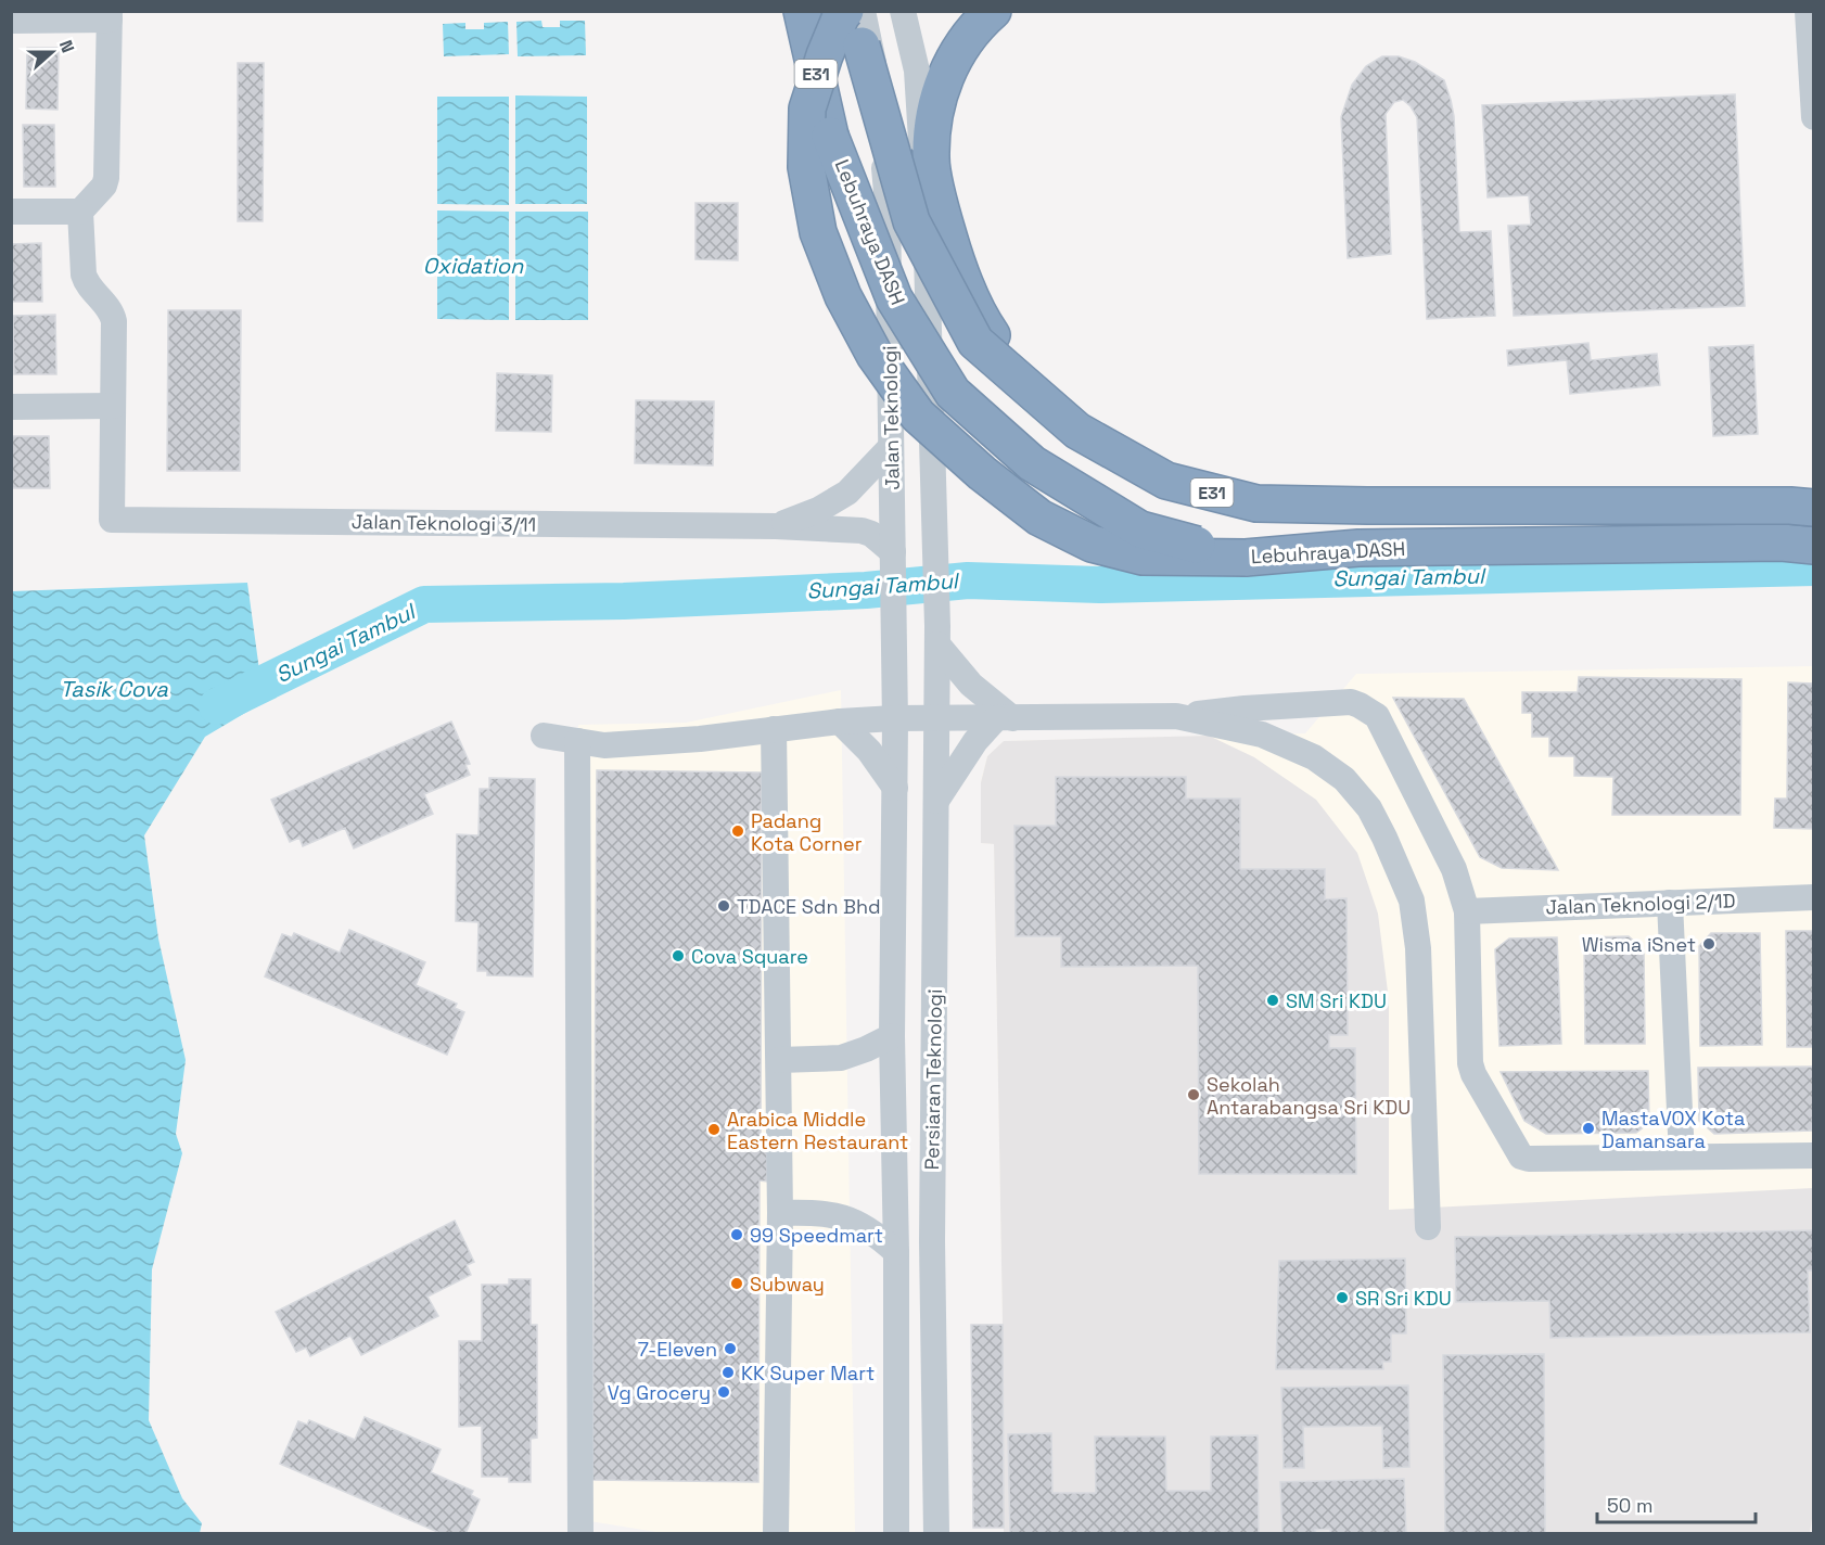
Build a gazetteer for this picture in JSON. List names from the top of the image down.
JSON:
{
  "streets": {
    "highway": ["E31", "Lebuhraya DASH"],
    "street": [
      "Jalan Teknologi",
      "Jalan Teknologi 3/11",
      "Jalan Teknologi 2/1D",
      "Persiaran Teknologi"
    ]
  },
  "crossings": [
    ["Jalan Teknologi", "Jalan Teknologi 3/11"],
    ["Jalan Teknologi", "Persiaran Teknologi"]
  ],
  "water": ["Oxidation", "Sungai Tambul", "Tasik Cova"],
  "places": [
    "Padang Kota Corner",
    "TDACE Sdn Bhd",
    "Wisma iSnet",
    "Cova Square",
    "SM Sri KDU",
    "Sekolah Antarabangsa Sri KDU",
    "MastaVOX Kota Damansara",
    "Arabica Middle Eastern Restaurant",
    "99 Speedmart",
    "Subway",
    "SR Sri KDU",
    "7-Eleven",
    "KK Super Mart",
    "Vg Grocery"
  ],
  "scale_bar": "50 m",
  "north": "right"
}
